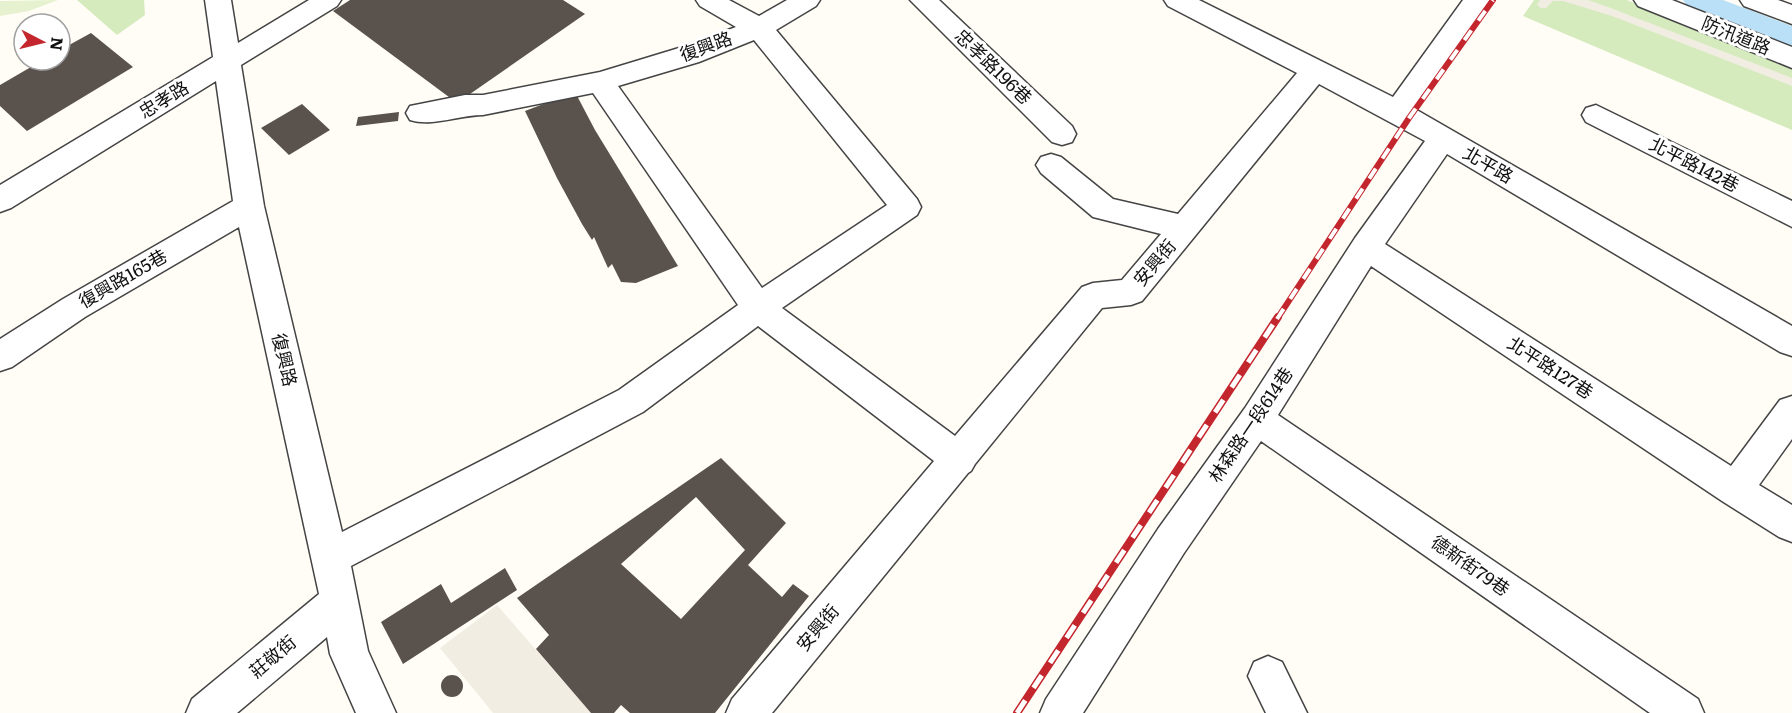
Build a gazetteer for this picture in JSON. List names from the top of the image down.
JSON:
{
  "streets": {
    "street": [
      "防汛道路",
      "復興路",
      "忠孝路196巷",
      "忠孝路",
      "北平路",
      "北平路142巷",
      "安興街",
      "復興路165巷",
      "北平路127巷",
      "林森路一段614巷",
      "德新街79巷",
      "莊敬街"
    ]
  },
  "crossings": [
    ["復興路", "忠孝路"],
    ["復興路", "復興路165巷"],
    ["復興路", "莊敬街"],
    ["北平路", "安興街"],
    ["北平路", "林森路一段614巷"],
    ["北平路127巷", "林森路一段614巷"],
    ["林森路一段614巷", "德新街79巷"]
  ],
  "north": "right"
}
